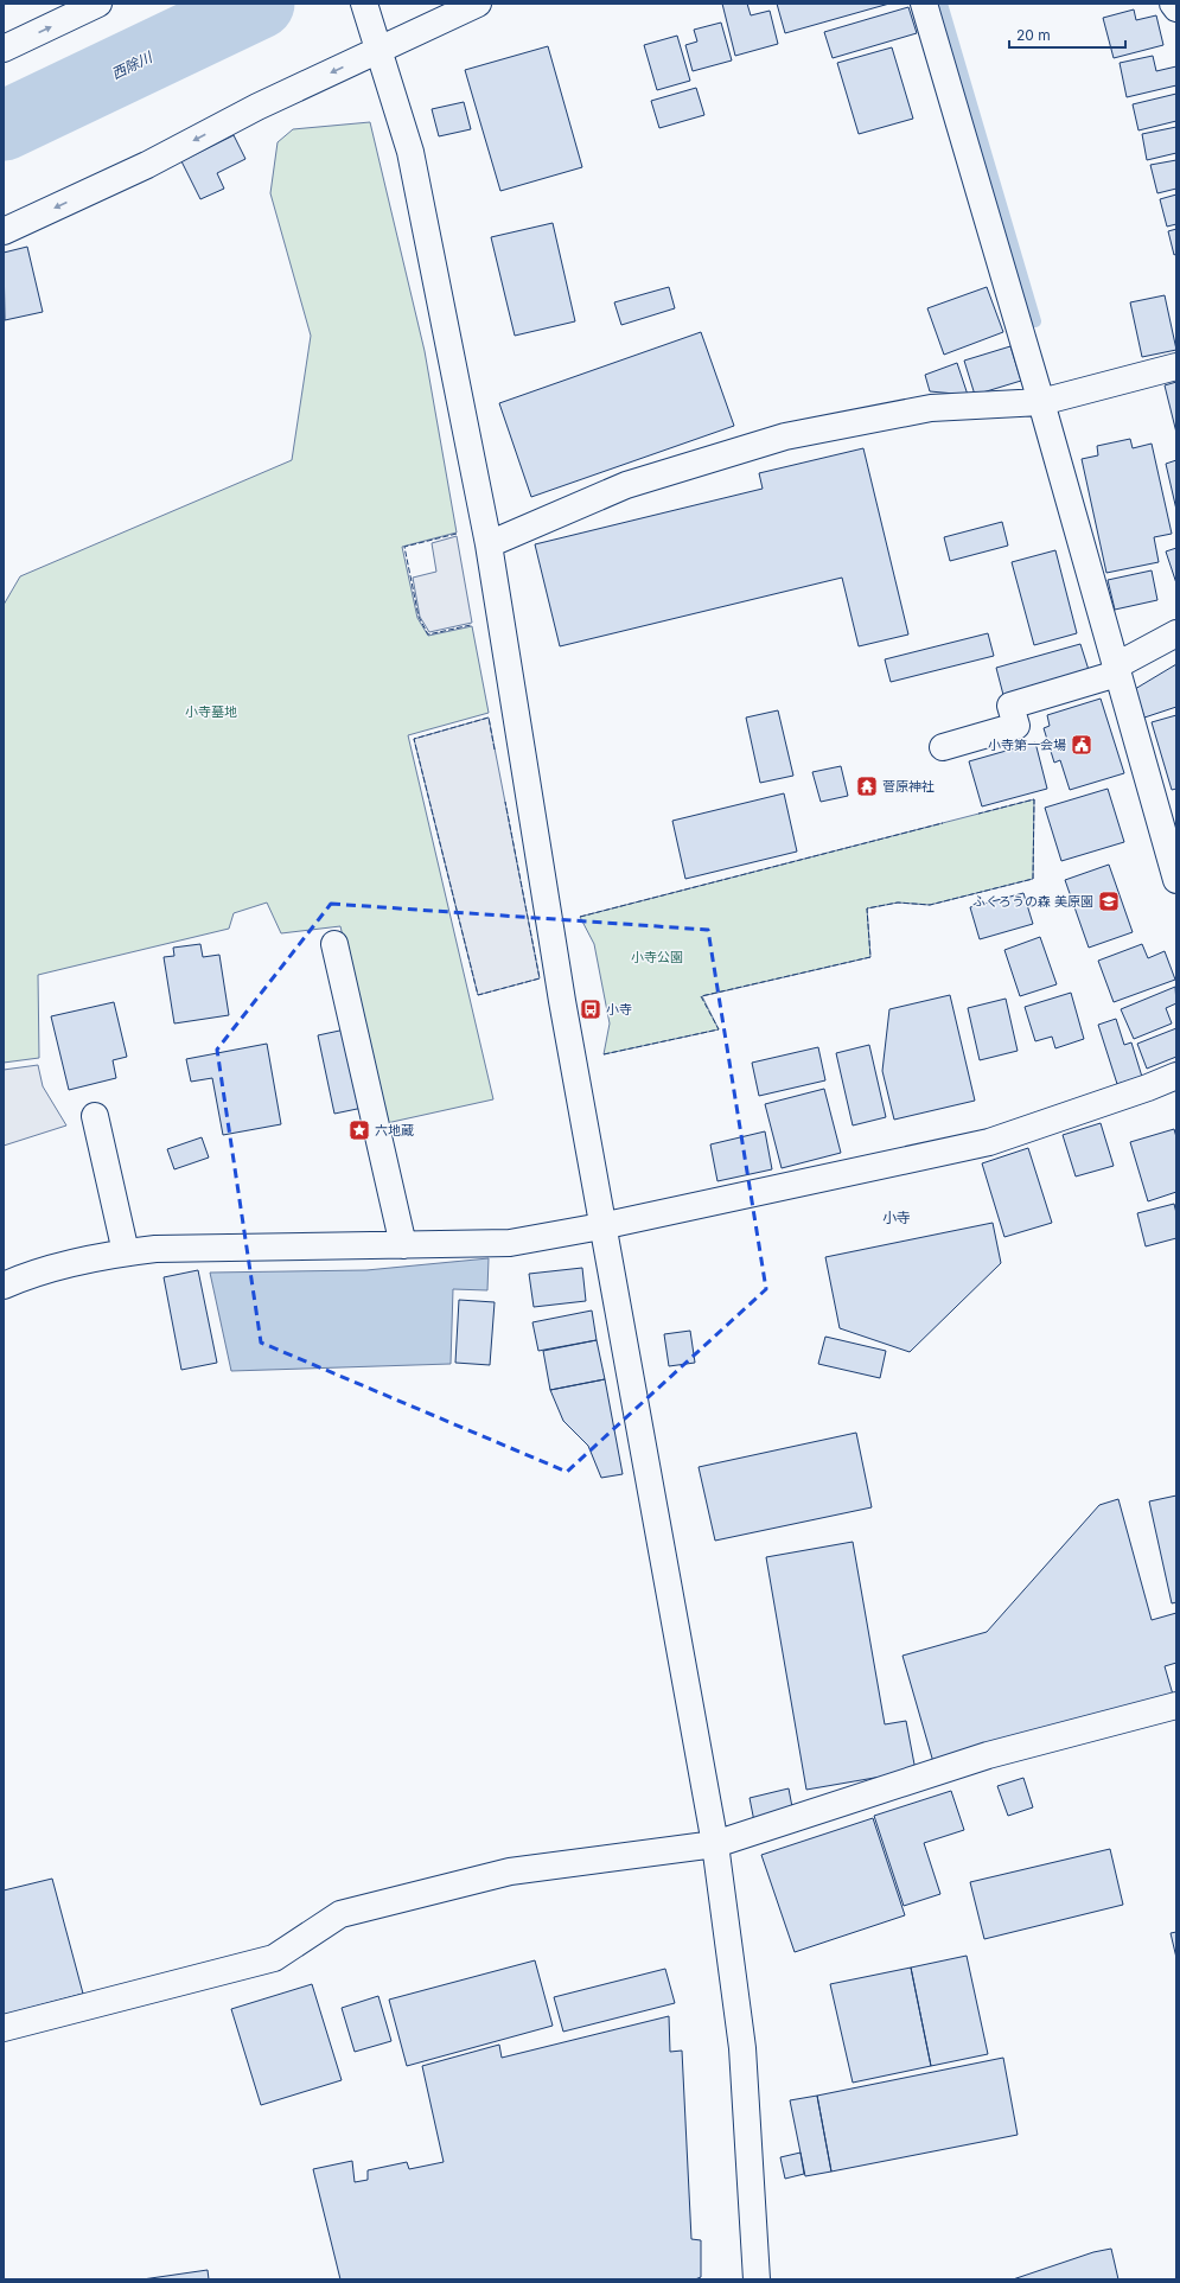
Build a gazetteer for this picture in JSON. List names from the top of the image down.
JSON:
{
  "districts": ["小寺"],
  "water": ["西除川"],
  "parks": ["小寺墓地", "小寺公園"],
  "places": {
    "public building": ["小寺第一会場"],
    "temple": ["菅原神社"],
    "school or university": ["ふくろうの森 美原園"],
    "bus stop": ["小寺"],
    "place": ["六地蔵"]
  },
  "scale_bar": "20 m"
}
